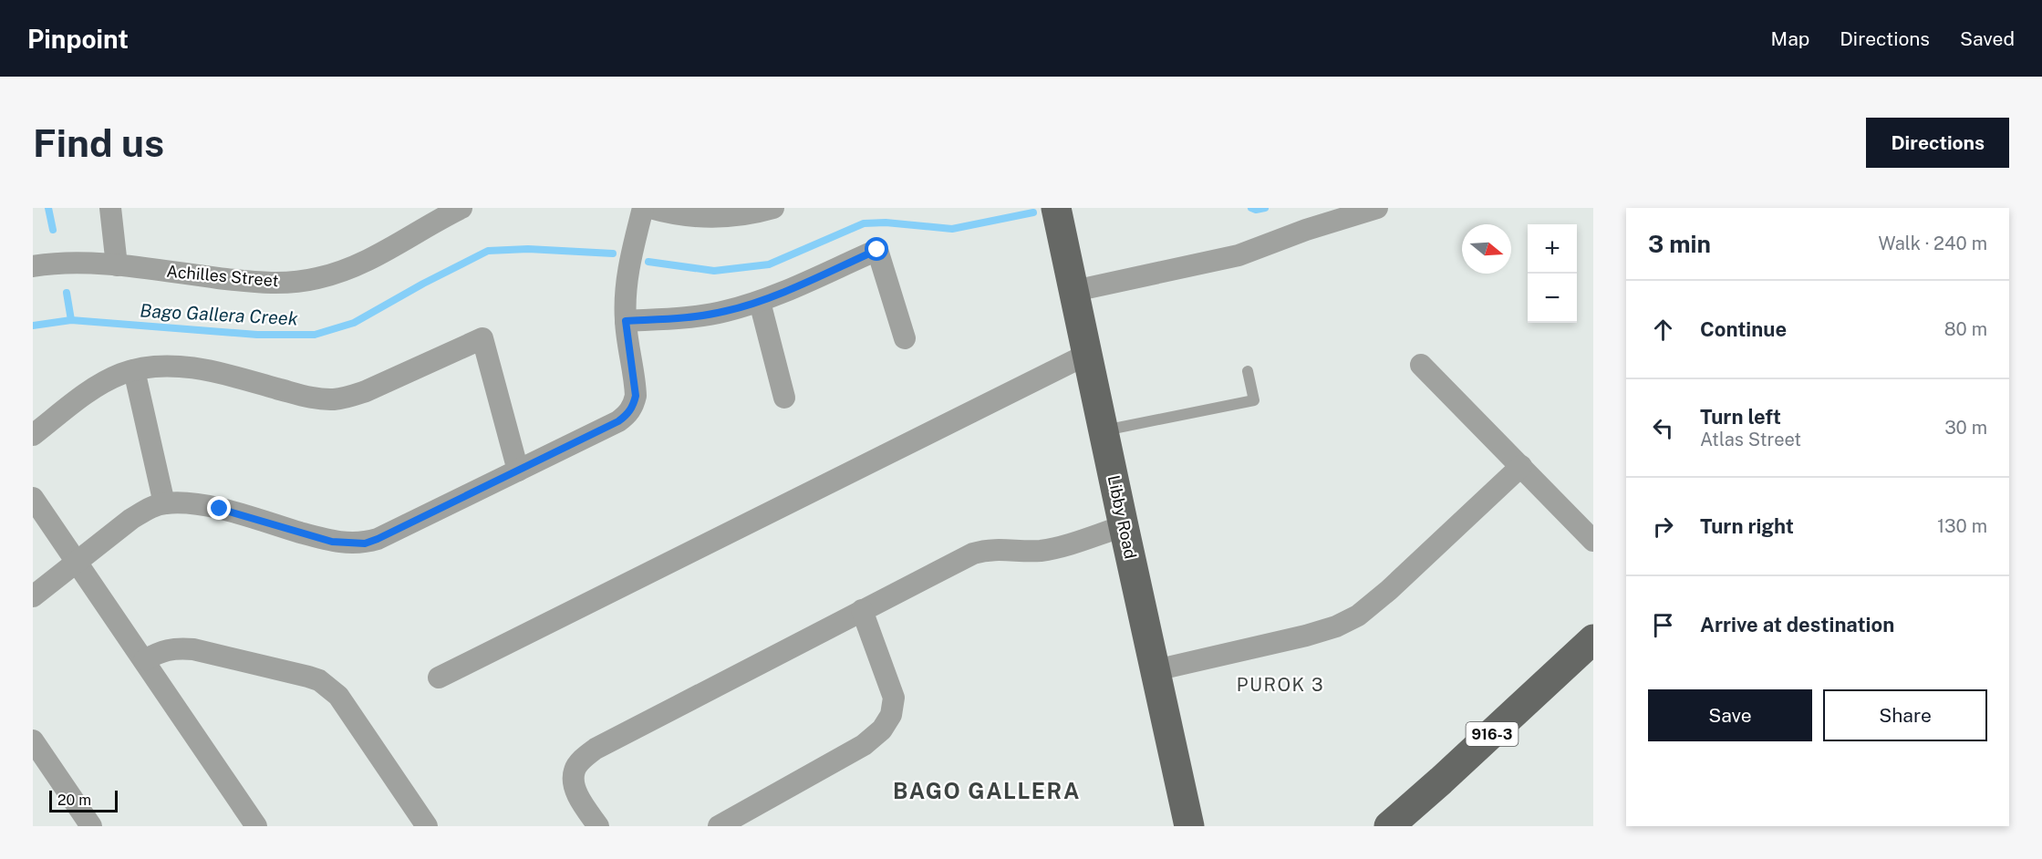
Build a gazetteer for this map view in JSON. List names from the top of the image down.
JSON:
{
  "streets": {
    "main road": ["Libby Road", "916-3"],
    "street": ["Achilles Street"]
  },
  "districts": ["PUROK 3", "BAGO GALLERA"],
  "water": ["Bago Gallera Creek"],
  "scale_bar": "20 m",
  "north": "right",
  "page": {
    "header": "Pinpoint",
    "nav": ["Map", "Directions", "Saved"],
    "buttons": [
      "Directions",
      ["Save", "Share"]
    ],
    "title": "Find us",
    "heading": ["3 min", "Walk · 240 m"],
    "map_buttons": ["+", "−"],
    "list": [
      ["Continue", "80 m"],
      ["Turn left", "Atlas Street", "30 m"],
      ["Turn right", "130 m"],
      "Arrive at destination"
    ],
    "scale": "20 m"
  }
}
